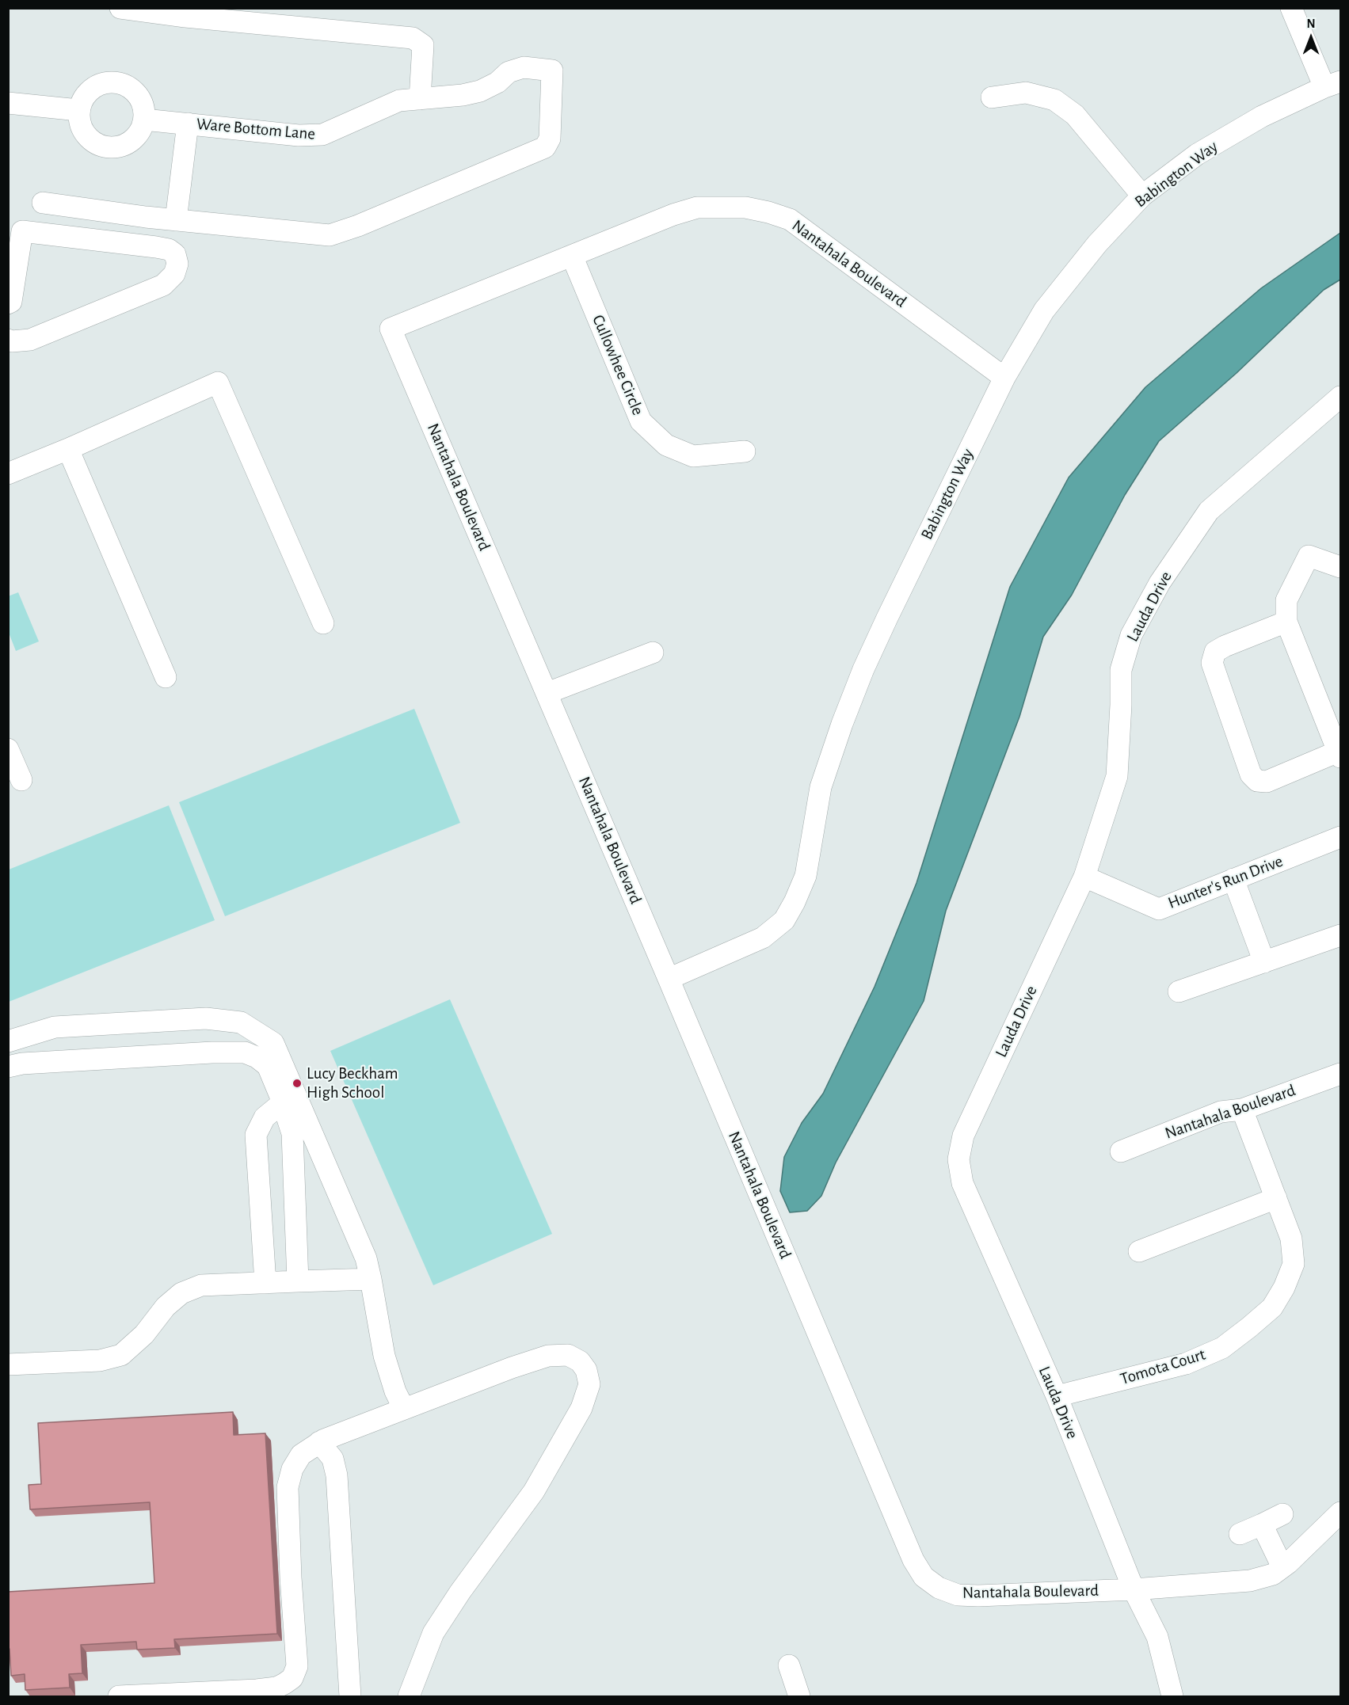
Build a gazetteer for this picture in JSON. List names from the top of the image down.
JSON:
{
  "streets": {
    "street": [
      "Ware Bottom Lane",
      "Babington Way",
      "Nantahala Boulevard",
      "Cullowhee Circle",
      "Lauda Drive",
      "Hunter's Run Drive",
      "Tomota Court"
    ]
  },
  "crossings": [
    ["Babington Way", "Nantahala Boulevard"],
    ["Nantahala Boulevard", "Cullowhee Circle"],
    ["Nantahala Boulevard", "Lauda Drive"],
    ["Nantahala Boulevard", "Tomota Court"],
    ["Lauda Drive", "Hunter's Run Drive"],
    ["Lauda Drive", "Tomota Court"]
  ],
  "places": ["Lucy Beckham High School"],
  "north": "top"
}
